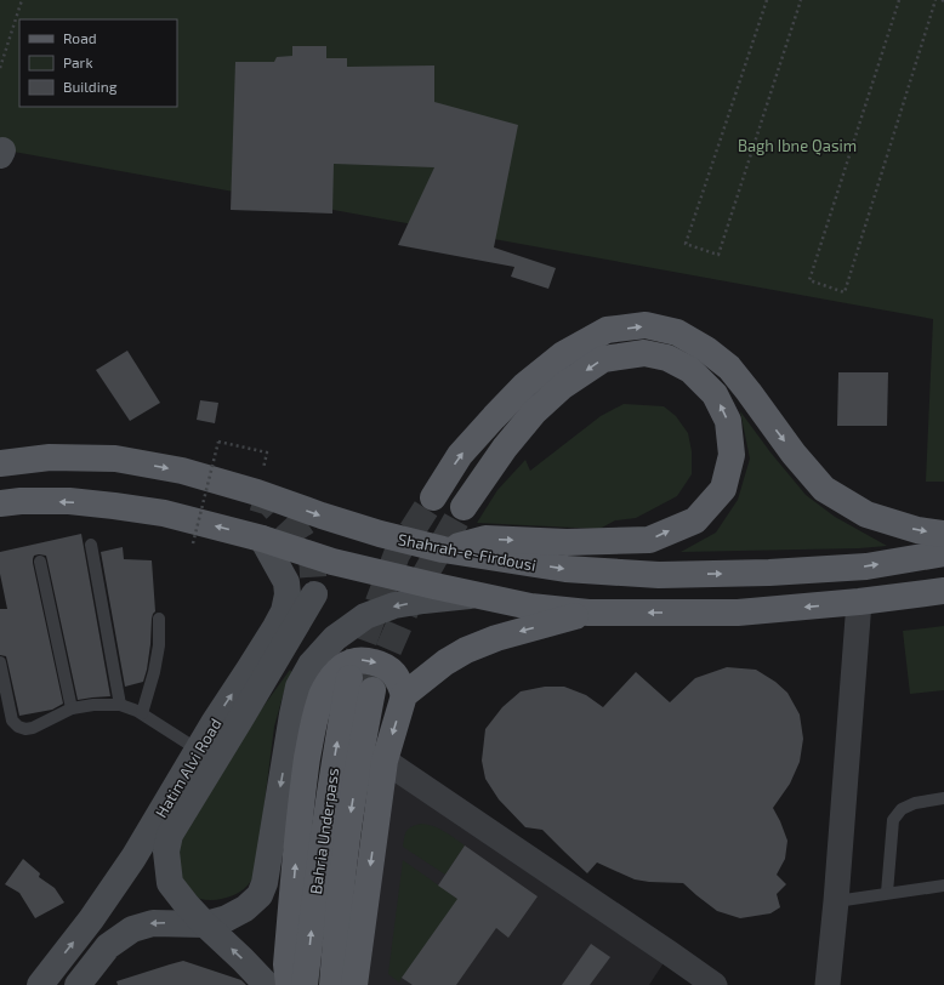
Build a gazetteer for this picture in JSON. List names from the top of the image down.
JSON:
{
  "streets": {
    "main road": ["Shahrah-e-Firdousi", "Bahria Underpass"],
    "street": ["Hatim Alvi Road"]
  },
  "parks": ["Bagh Ibne Qasim"],
  "legend": ["Road", "Park", "Building"]
}
